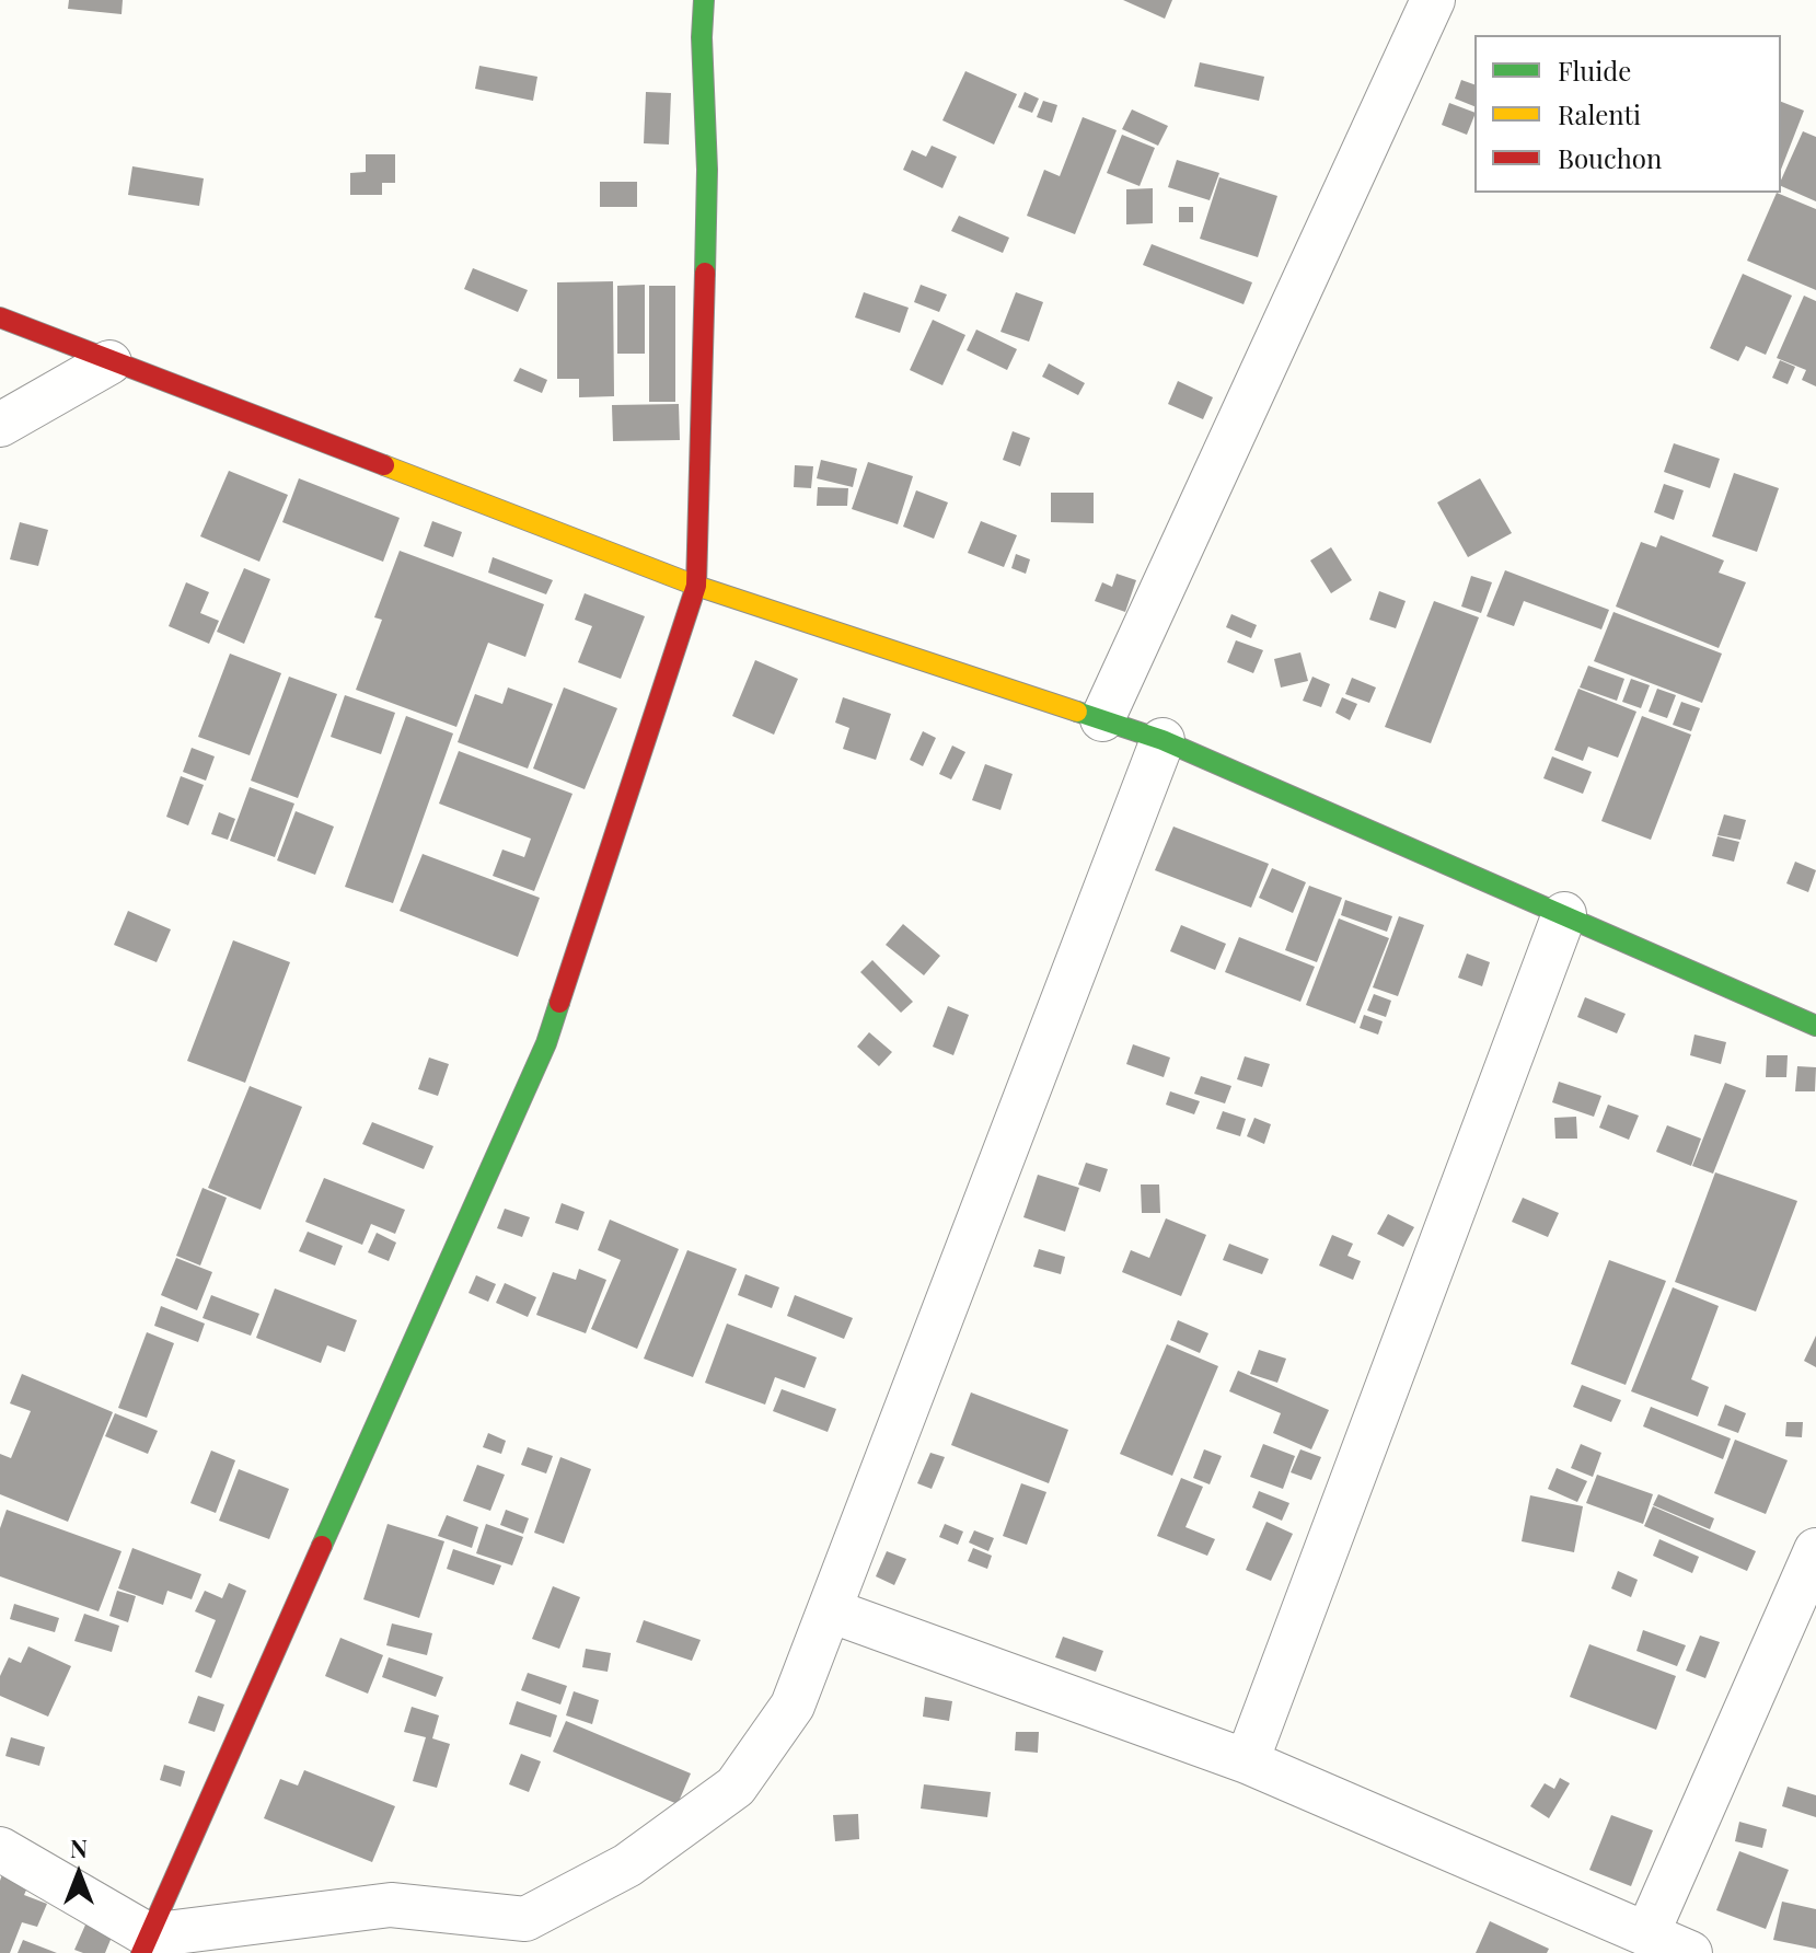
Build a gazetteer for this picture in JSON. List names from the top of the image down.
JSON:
{
  "legend": ["Fluide", "Ralenti", "Bouchon"],
  "north": "top"
}
